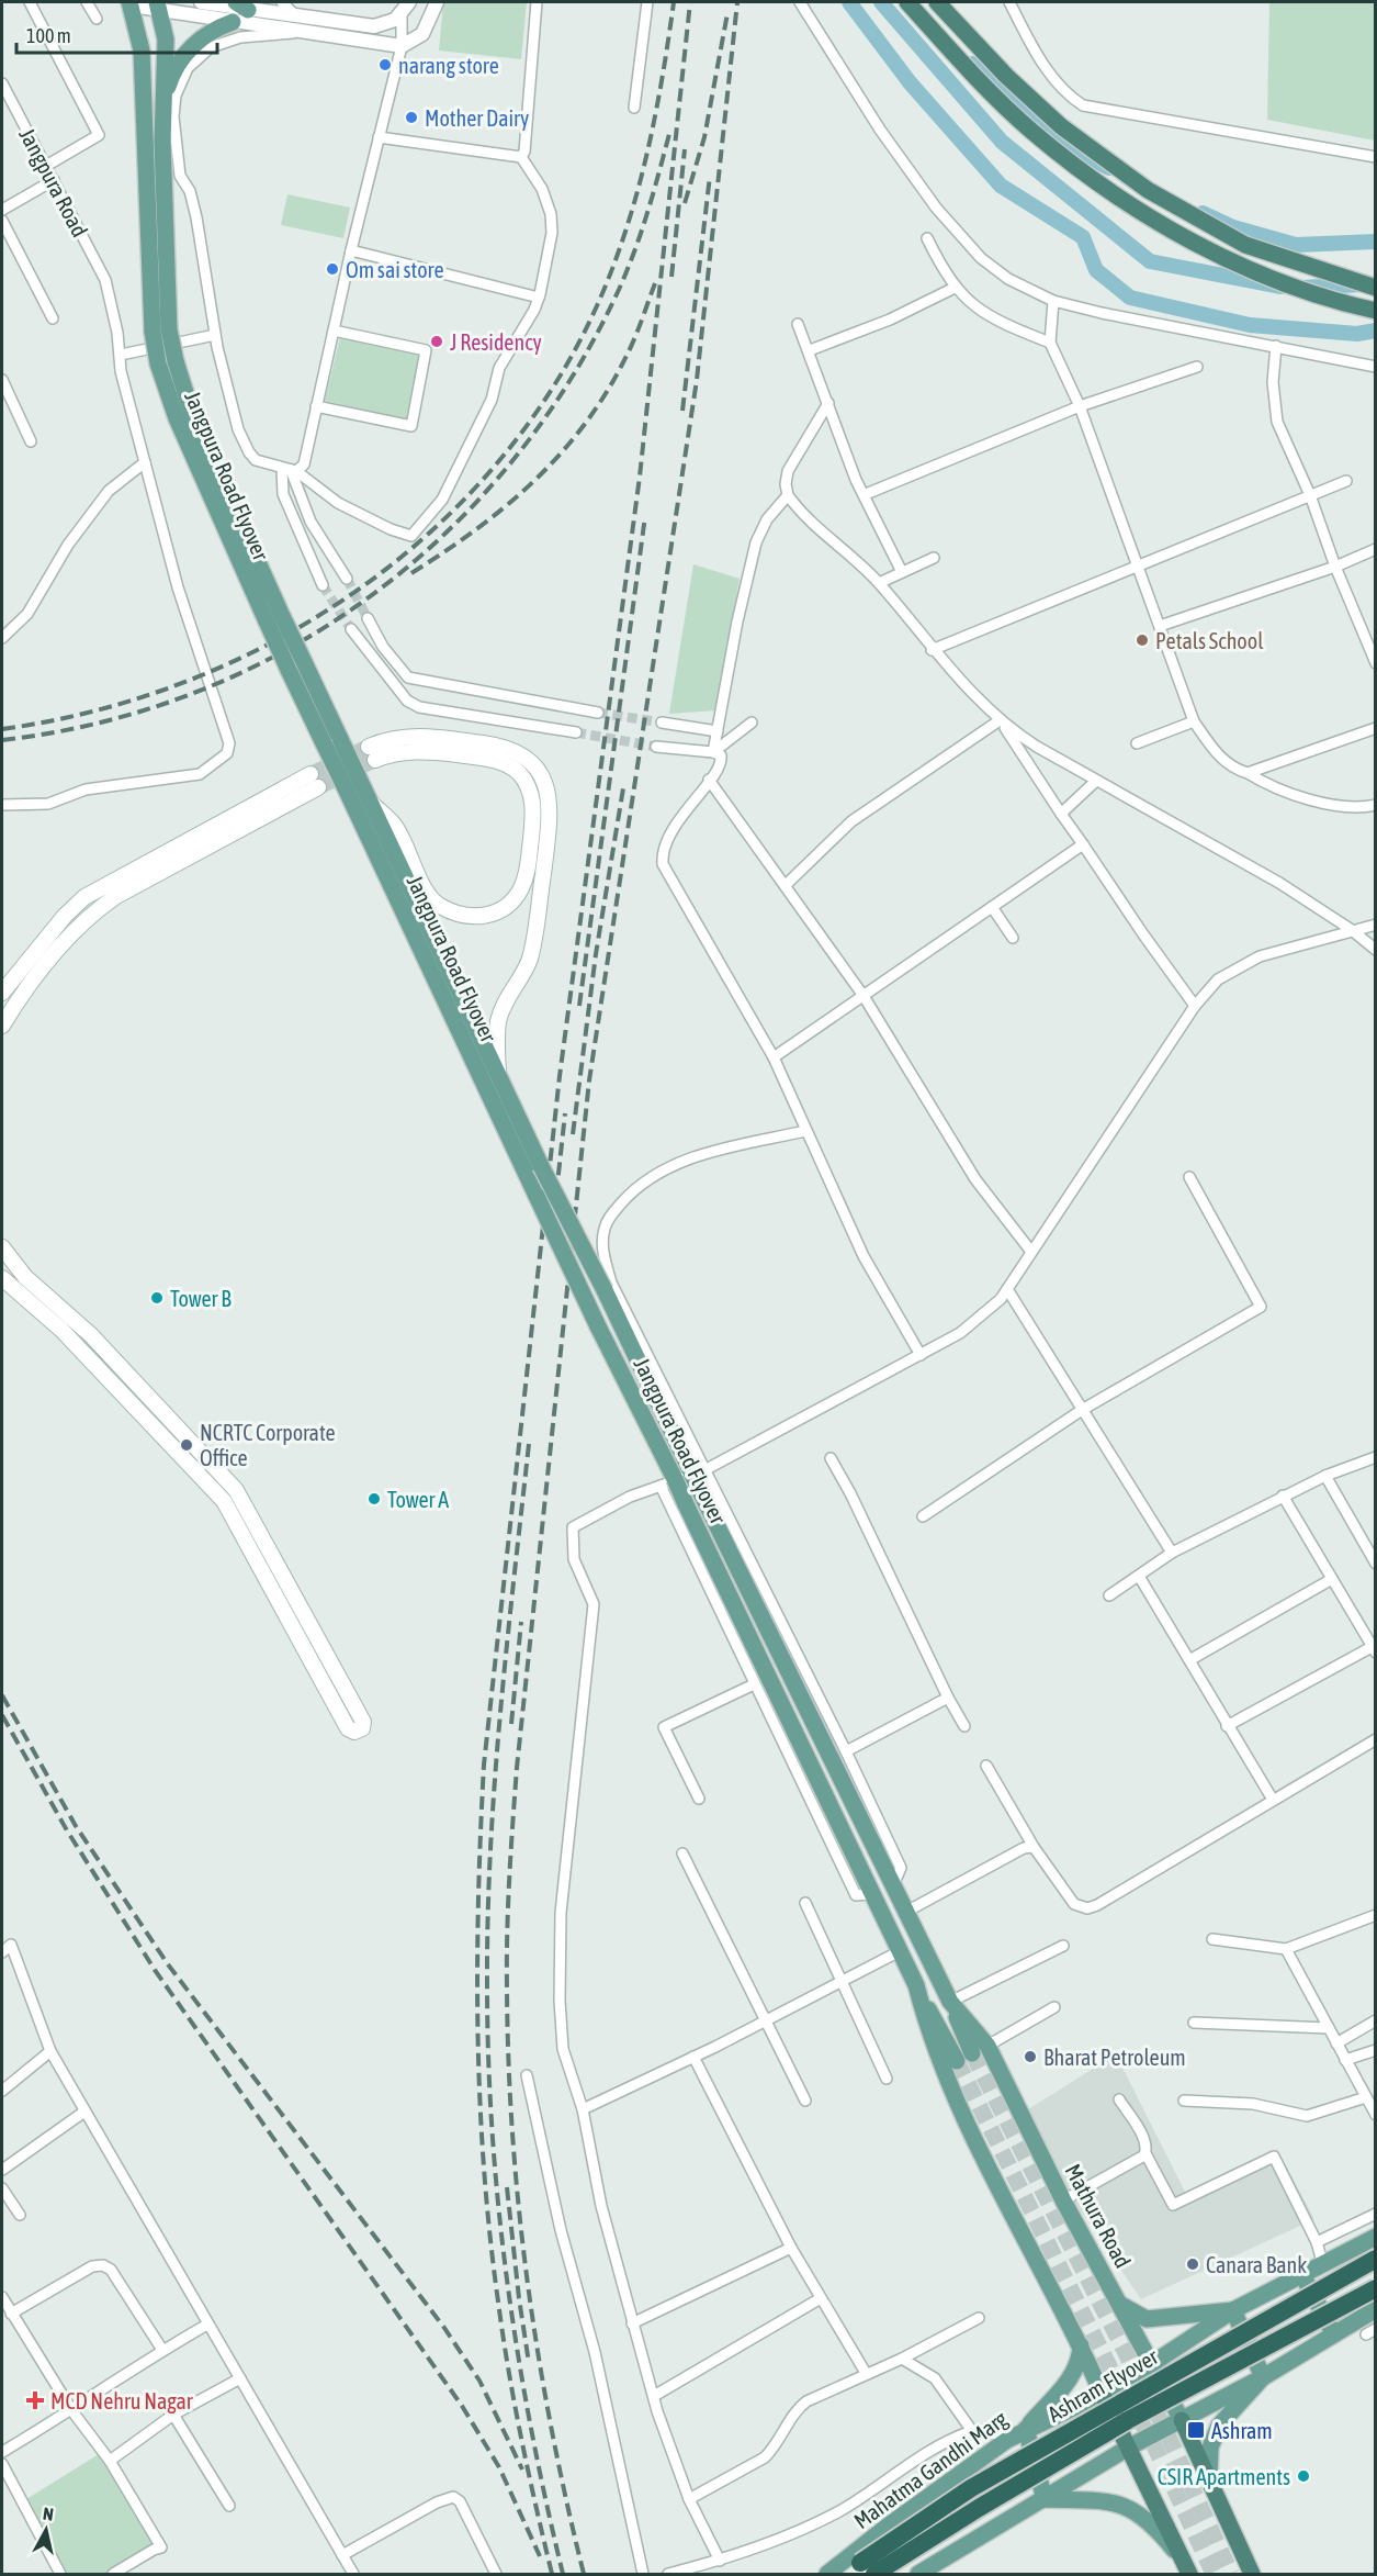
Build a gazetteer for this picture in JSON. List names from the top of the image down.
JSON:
{
  "streets": {
    "highway": ["Mathura Road", "Ashram Flyover"],
    "main road": ["Jangpura Road Flyover", "Mahatma Gandhi Marg"],
    "street": ["Jangpura Road"]
  },
  "crossings": [
    ["Jangpura Road Flyover", "Mathura Road"],
    ["Mathura Road", "Mahatma Gandhi Marg"],
    ["Ashram Flyover", "Mahatma Gandhi Marg"]
  ],
  "places": {
    "other": [
      "narang store",
      "Mother Dairy",
      "Om sai store",
      "J Residency",
      "Petals School",
      "Tower B",
      "NCRTC Corporate Office",
      "Tower A",
      "Bharat Petroleum",
      "Canara Bank",
      "CSIR Apartments"
    ],
    "health": ["MCD Nehru Nagar"],
    "transit": ["Ashram"]
  },
  "scale_bar": "100 m",
  "north": "top"
}
